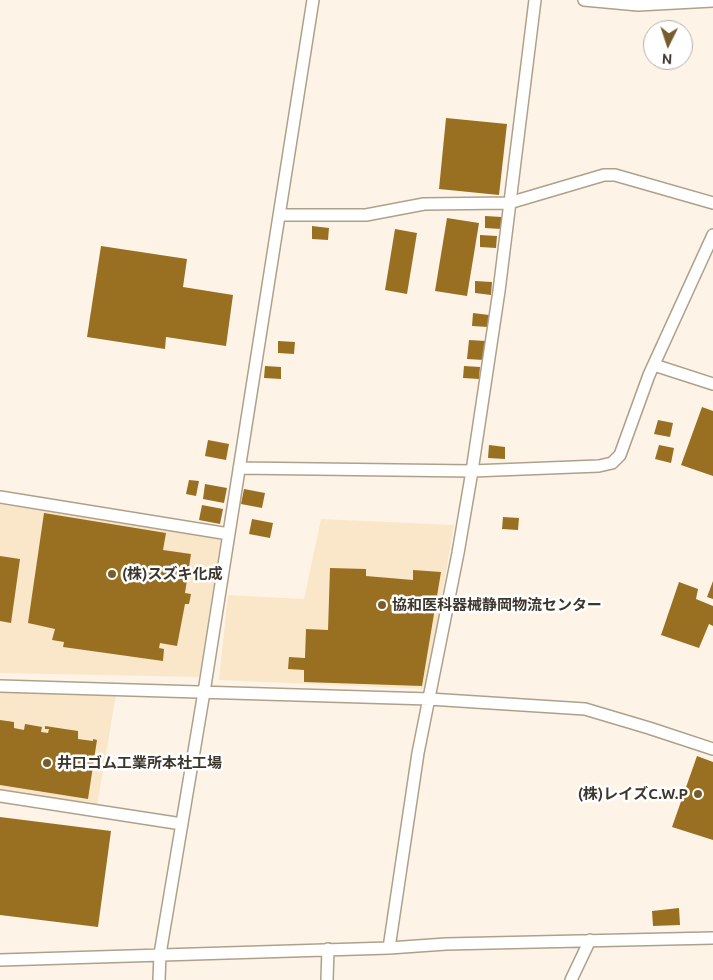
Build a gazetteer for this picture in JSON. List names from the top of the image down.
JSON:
{
  "places": [
    "(株)スズキ化成",
    "協和医科器械静岡物流センター",
    "井口ゴム工業所本社工場",
    "(株)レイズC.W.P"
  ],
  "north": "bottom"
}
